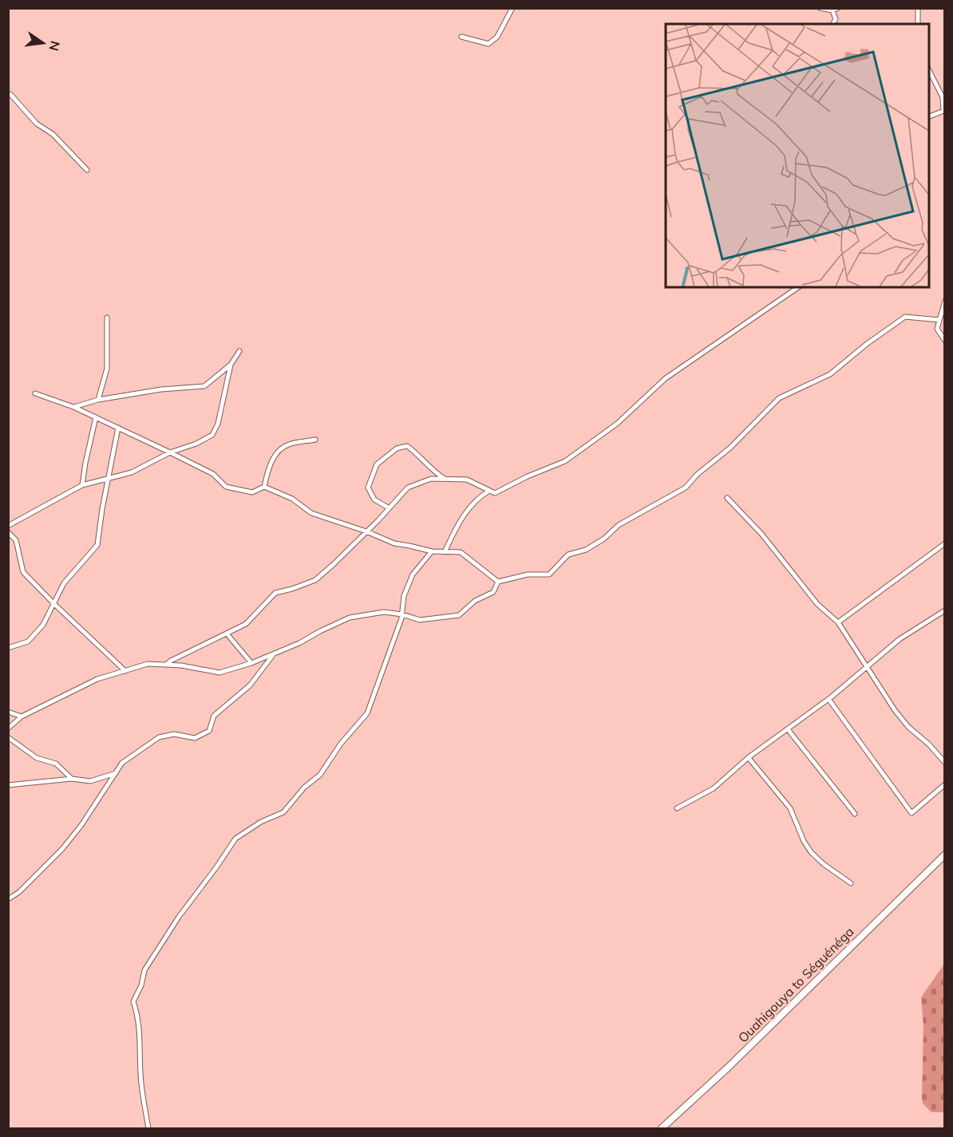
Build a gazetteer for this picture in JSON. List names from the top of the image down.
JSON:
{
  "streets": {
    "main road": ["Ouahigouya to Séguénéga"]
  },
  "north": "right"
}
